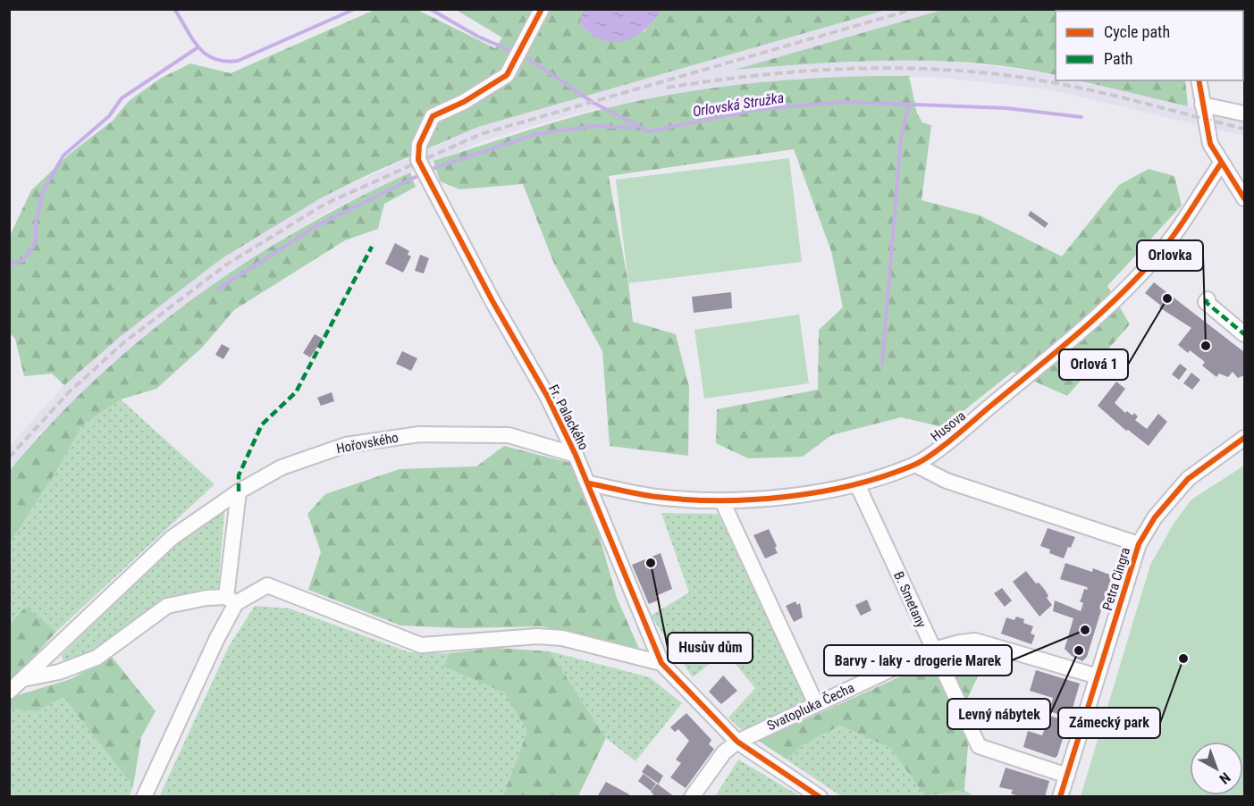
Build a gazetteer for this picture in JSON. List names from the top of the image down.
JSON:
{
  "streets": {
    "street": [
      "Fr. Palackého",
      "Husova",
      "Hořovského",
      "Petra Cingra",
      "B. Smetany",
      "Svatopluka Čecha"
    ]
  },
  "crossings": [
    ["Fr. Palackého", "Husova"],
    ["Fr. Palackého", "Hořovského"],
    ["Fr. Palackého", "Svatopluka Čecha"],
    ["Husova", "B. Smetany"],
    ["Petra Cingra", "B. Smetany"],
    ["Petra Cingra", "Svatopluka Čecha"],
    ["B. Smetany", "Svatopluka Čecha"]
  ],
  "water": ["Orlovská Stružka"],
  "places": [
    "Orlová 1",
    "Orlovka",
    "Husův dům",
    "Barvy - laky - drogerie Marek",
    "Levný nábytek",
    "Zámecký park"
  ],
  "legend": ["Cycle path", "Path"],
  "north": "bottom right"
}
